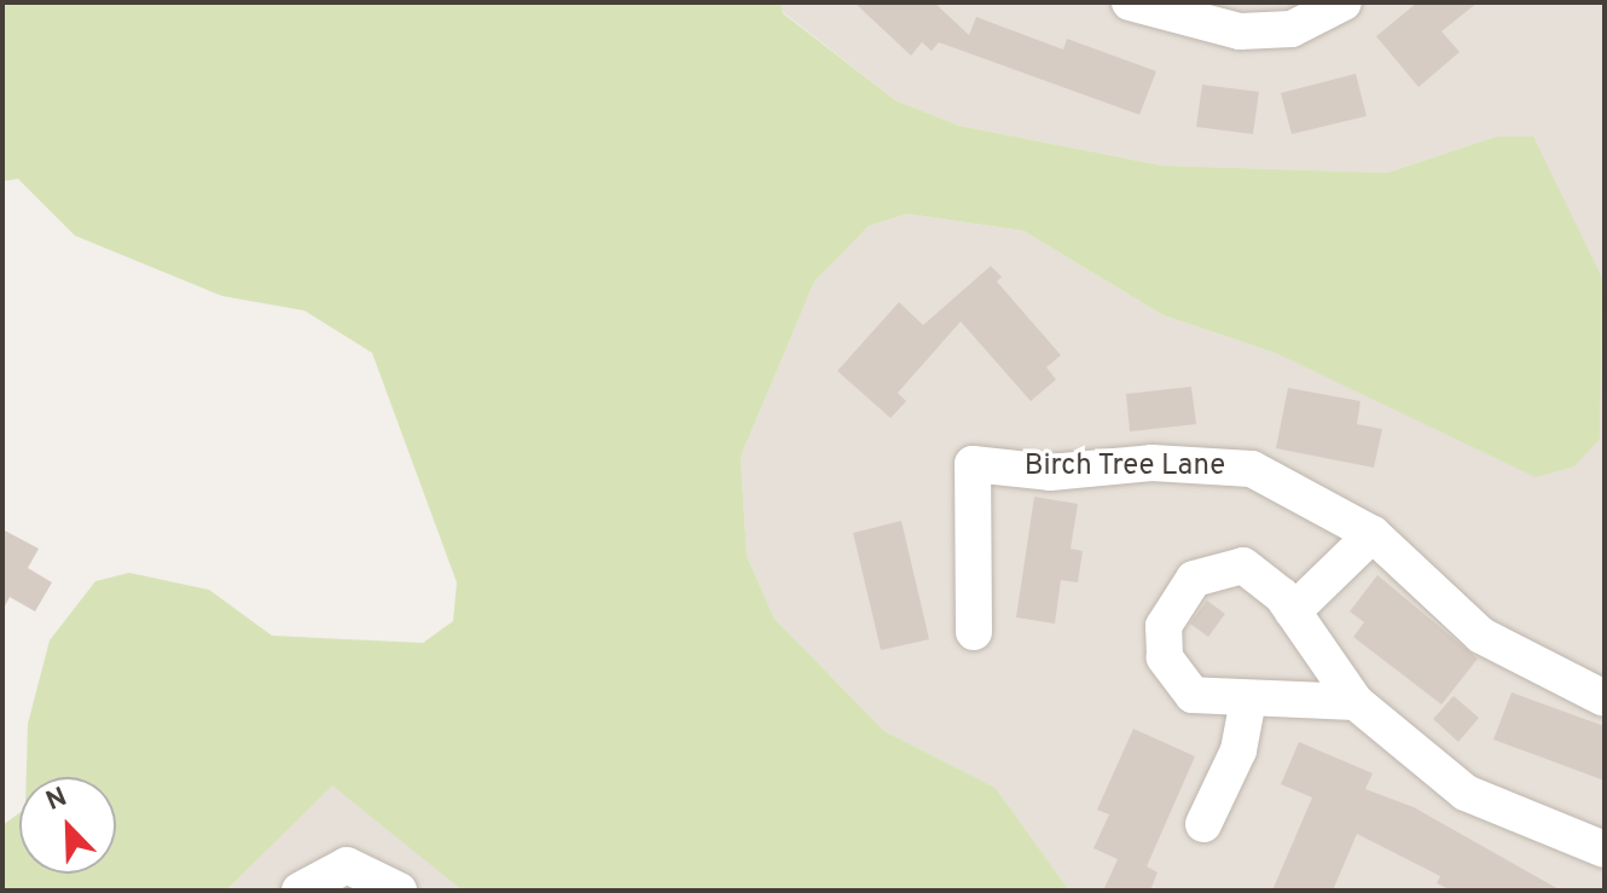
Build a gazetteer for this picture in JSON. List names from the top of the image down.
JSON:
{
  "streets": {
    "street": ["Birch Tree Lane"]
  },
  "north": "top left"
}
